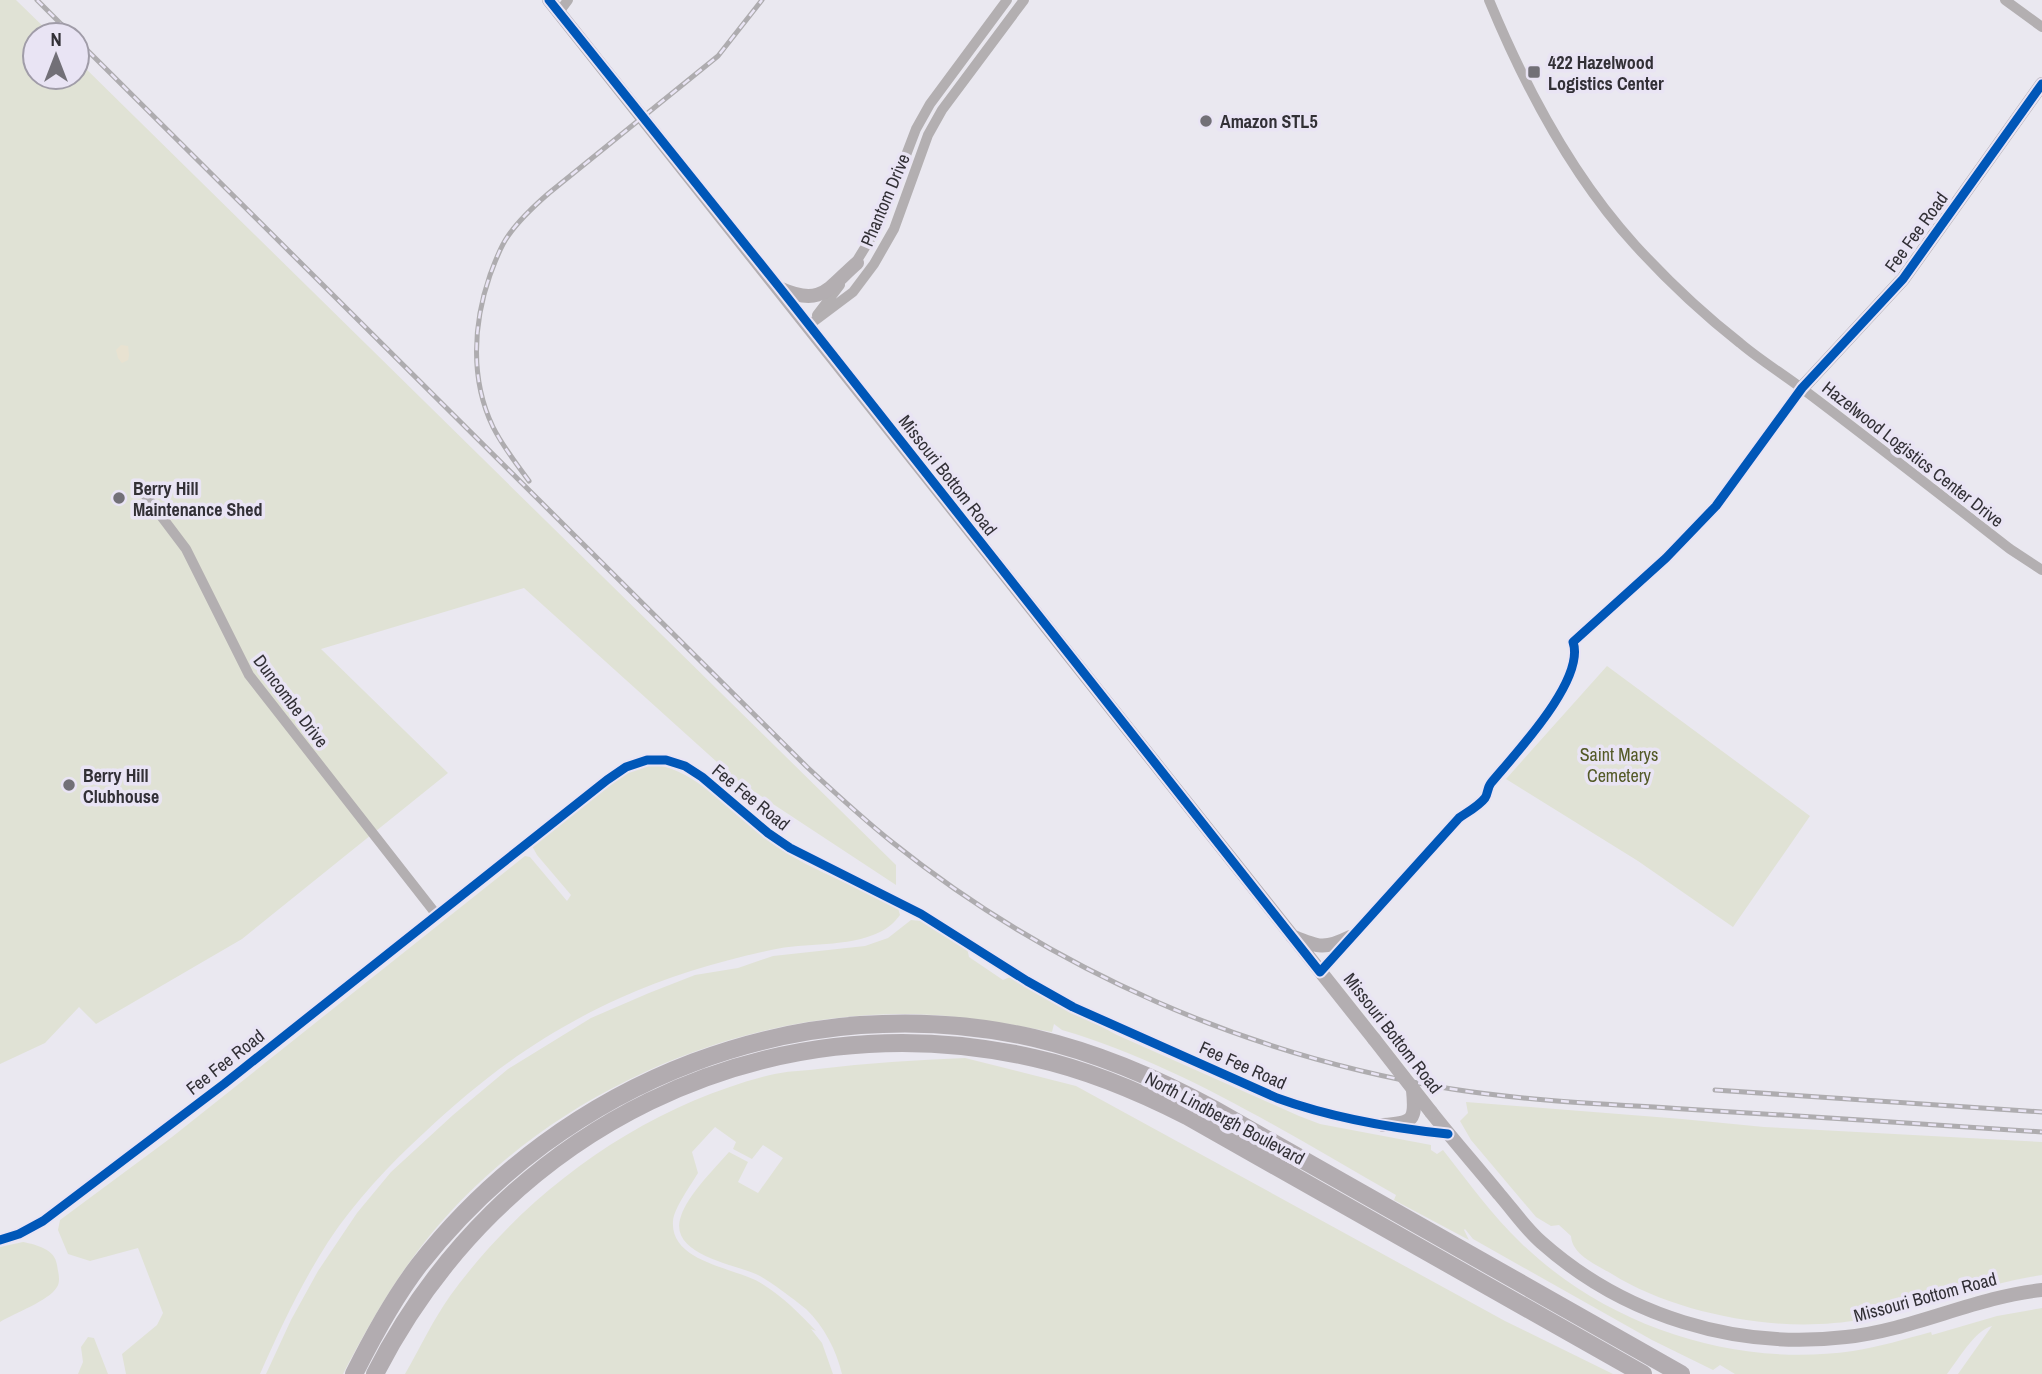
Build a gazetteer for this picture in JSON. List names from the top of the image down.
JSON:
{
  "streets": {
    "highway": ["North Lindbergh Boulevard"],
    "street": [
      "Phantom Drive",
      "Fee Fee Road",
      "Hazelwood Logistics Center Drive",
      "Missouri Bottom Road",
      "Duncombe Drive"
    ]
  },
  "crossings": [
    ["Phantom Drive", "Missouri Bottom Road"],
    ["Fee Fee Road", "Hazelwood Logistics Center Drive"],
    ["Fee Fee Road", "Missouri Bottom Road"],
    ["Fee Fee Road", "Duncombe Drive"]
  ],
  "parks": ["Saint Marys Cemetery"],
  "places": {
    "transit": ["422 Hazelwood Logistics Center"],
    "other": ["Amazon STL5", "Berry Hill Maintenance Shed", "Berry Hill Clubhouse"]
  },
  "north": "top"
}
